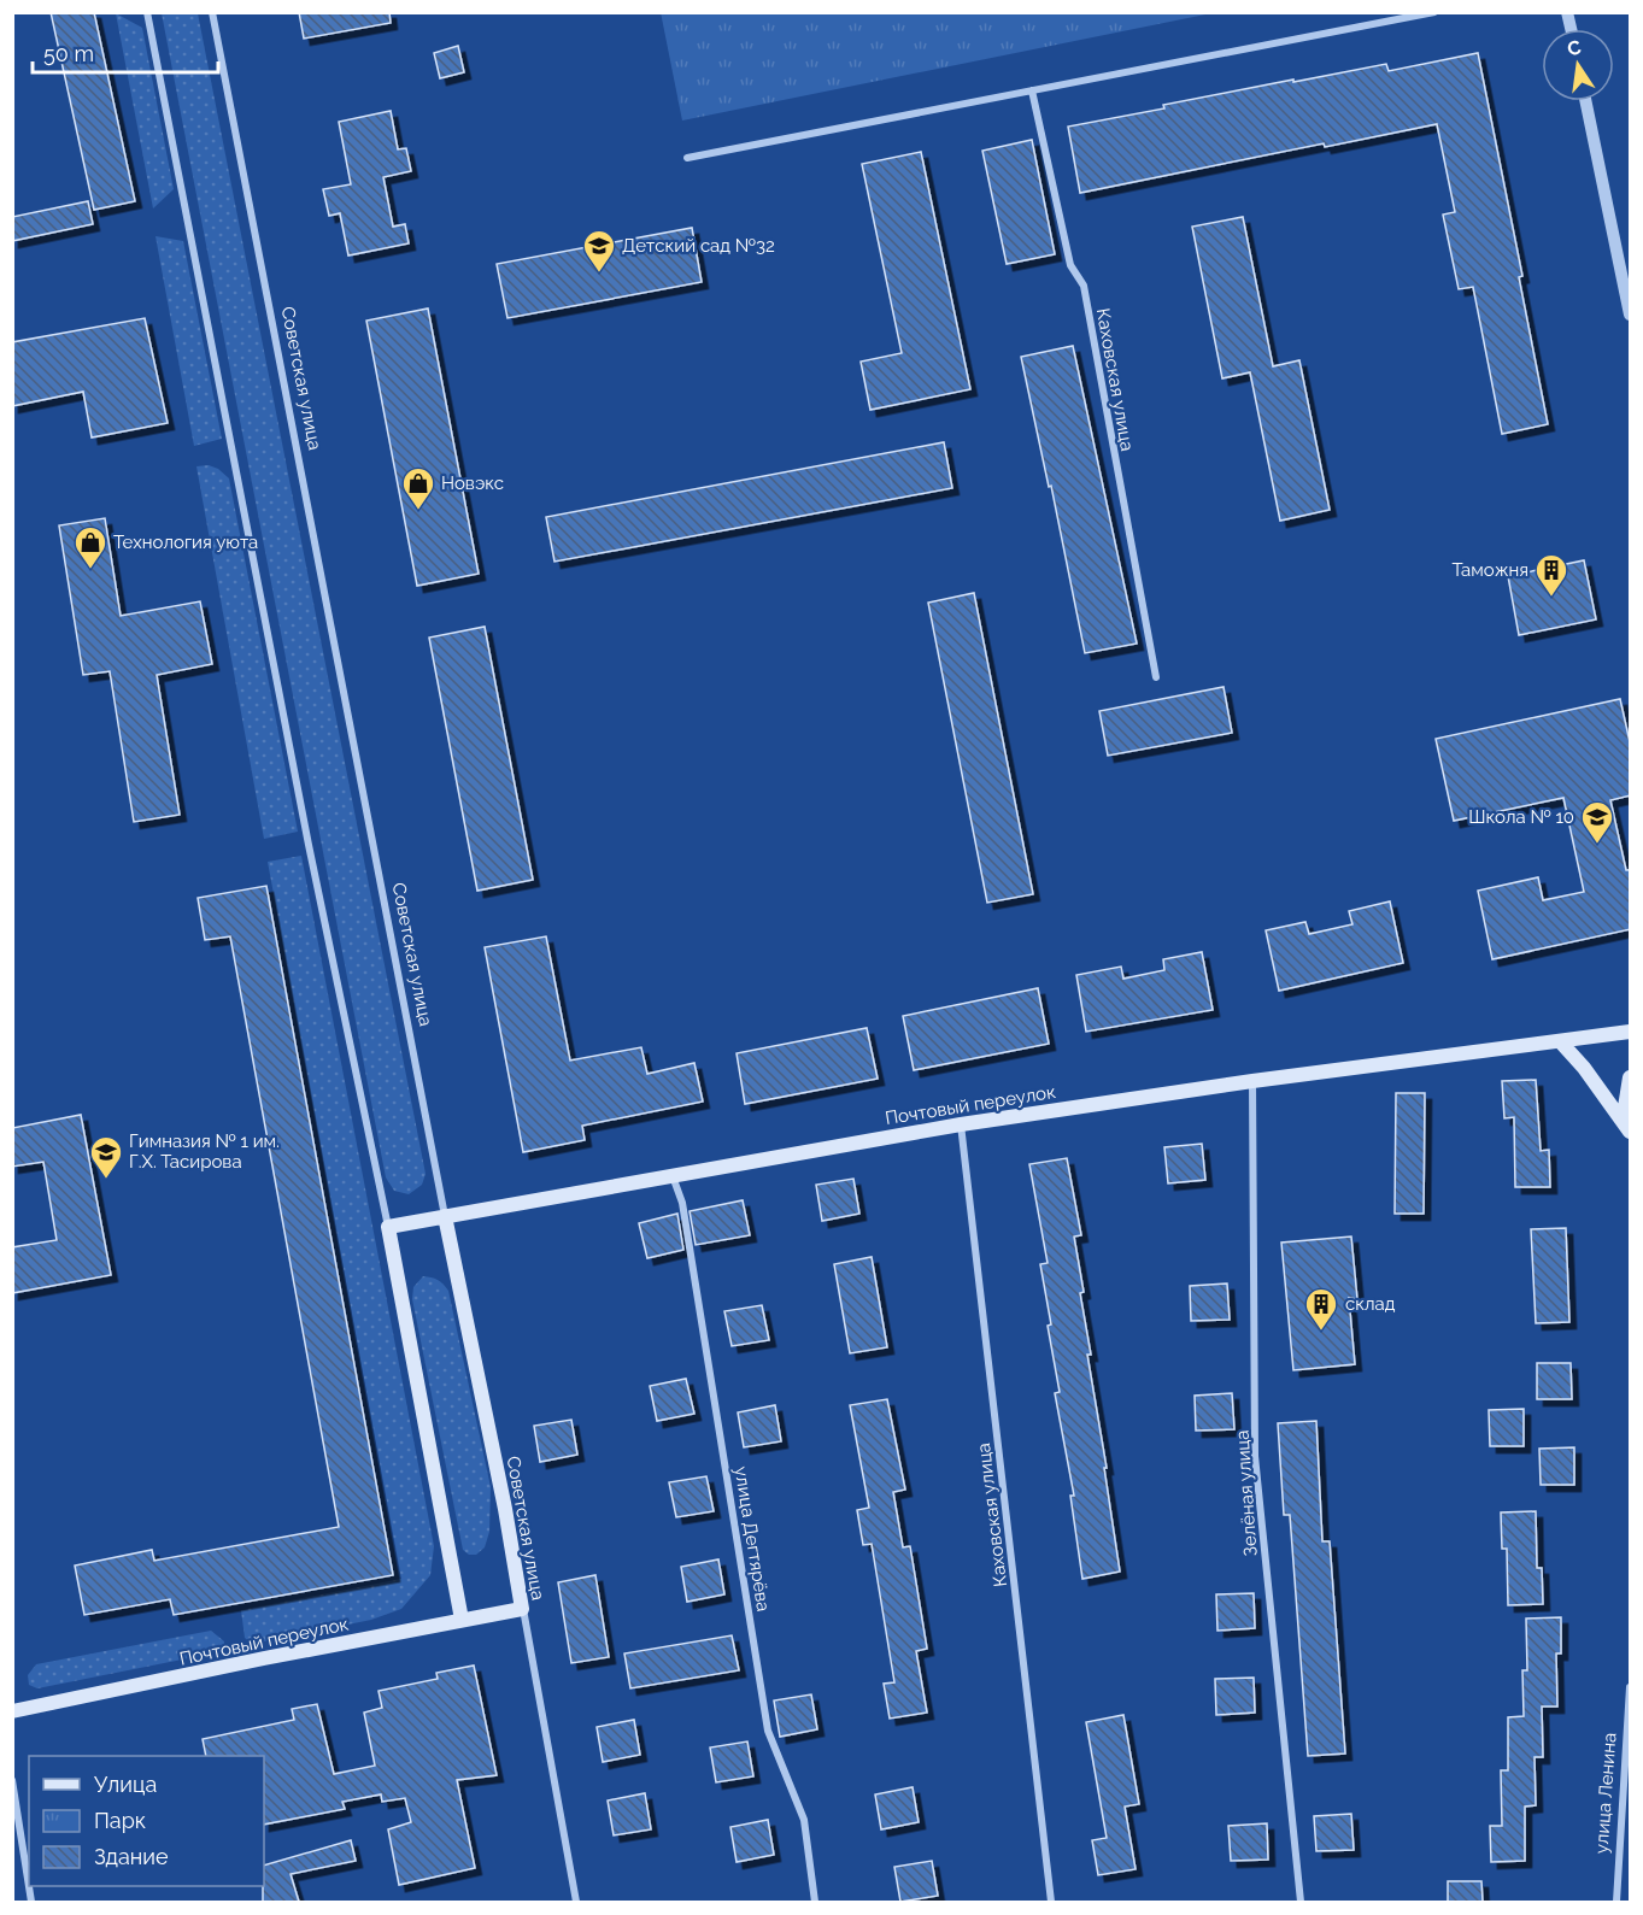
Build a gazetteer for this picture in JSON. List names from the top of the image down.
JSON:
{
  "streets": {
    "main road": ["Советская улица", "Почтовый переулок"],
    "street": [
      "Каховская улица",
      "Зелёная улица",
      "улица Дегтярёва",
      "улица Ленина"
    ]
  },
  "crossings": [
    ["Советская улица", "Почтовый переулок"],
    ["Каховская улица", "Почтовый переулок"],
    ["Почтовый переулок", "Зелёная улица"],
    ["Почтовый переулок", "улица Дегтярёва"]
  ],
  "places": {
    "school or university": ["Детский сад №32", "Школа № 10", "Гимназия № 1 им. Г.Х. Тасирова"],
    "shop": ["Новэкс", "Технология уюта"],
    "building": ["Таможня", "склад"]
  },
  "legend": ["Улица", "Парк", "Здание"],
  "scale_bar": "50 m",
  "north": "top"
}
